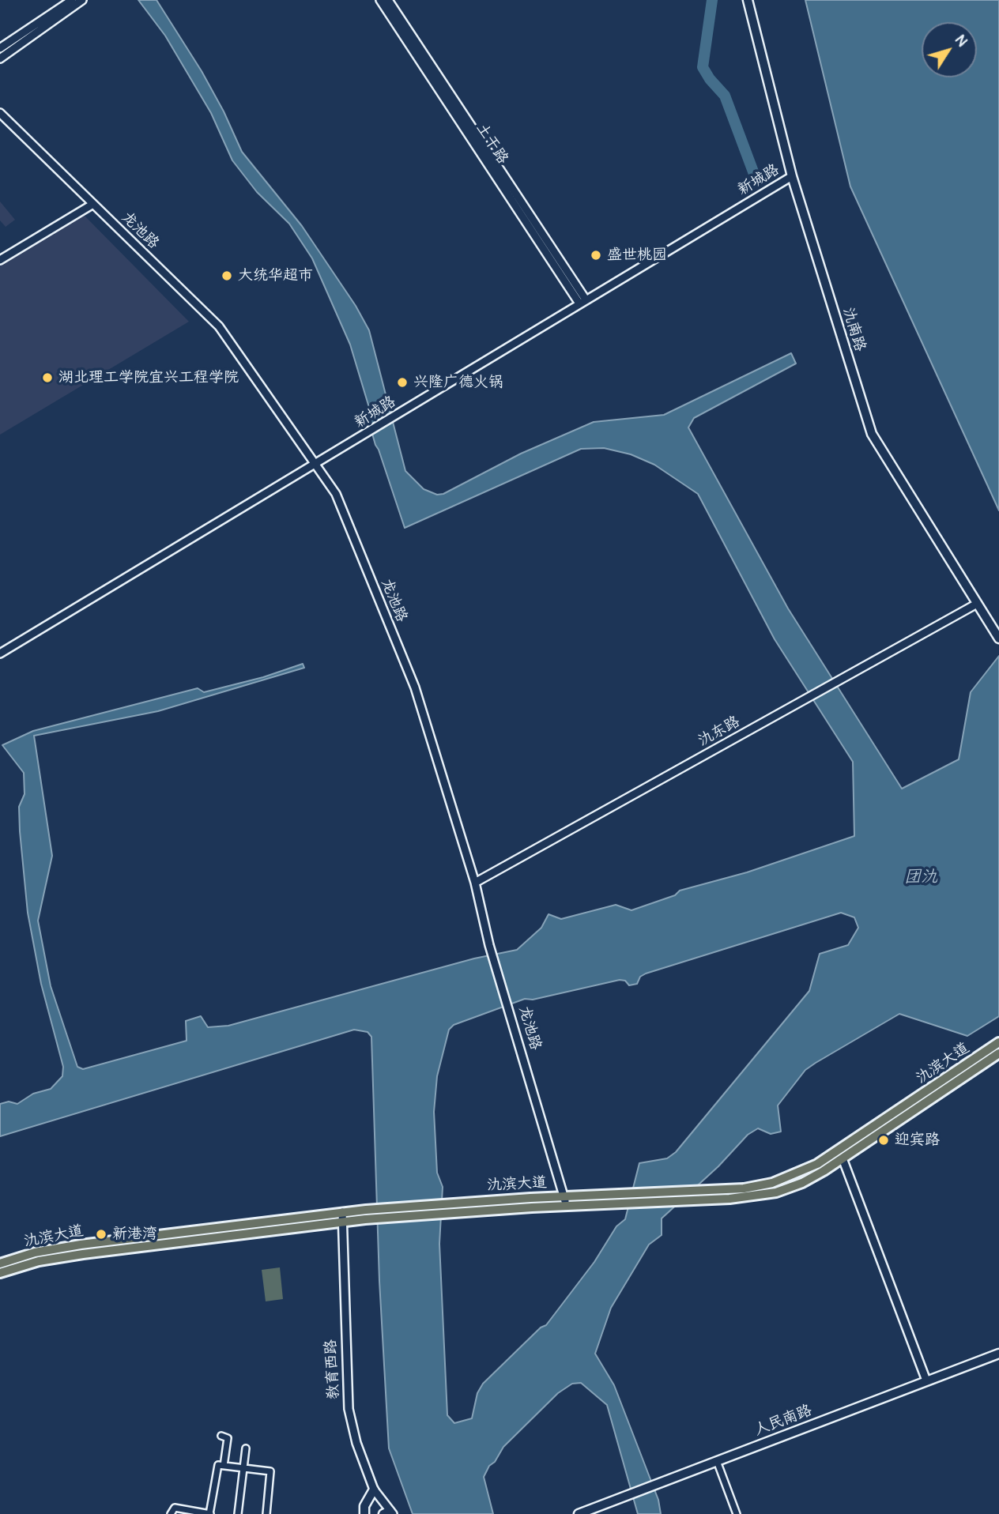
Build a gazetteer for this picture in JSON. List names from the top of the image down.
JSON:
{
  "streets": {
    "main road": ["氿南路", "氿滨大道", "人民南路"],
    "street": [
      "土干路",
      "新城路",
      "龙池路",
      "氿东路",
      "教育西路"
    ]
  },
  "crossings": [
    ["土干路", "新城路"],
    ["新城路", "龙池路"],
    ["新城路", "氿南路"],
    ["龙池路", "氿东路"],
    ["龙池路", "氿滨大道"],
    ["氿南路", "氿东路"],
    ["氿滨大道", "教育西路"]
  ],
  "water": ["团氿"],
  "places": [
    "盛世桃园",
    "大统华超市",
    "湖北理工学院宜兴工程学院",
    "兴隆广德火锅",
    "迎宾路",
    "新港湾"
  ],
  "north": "top right"
}
